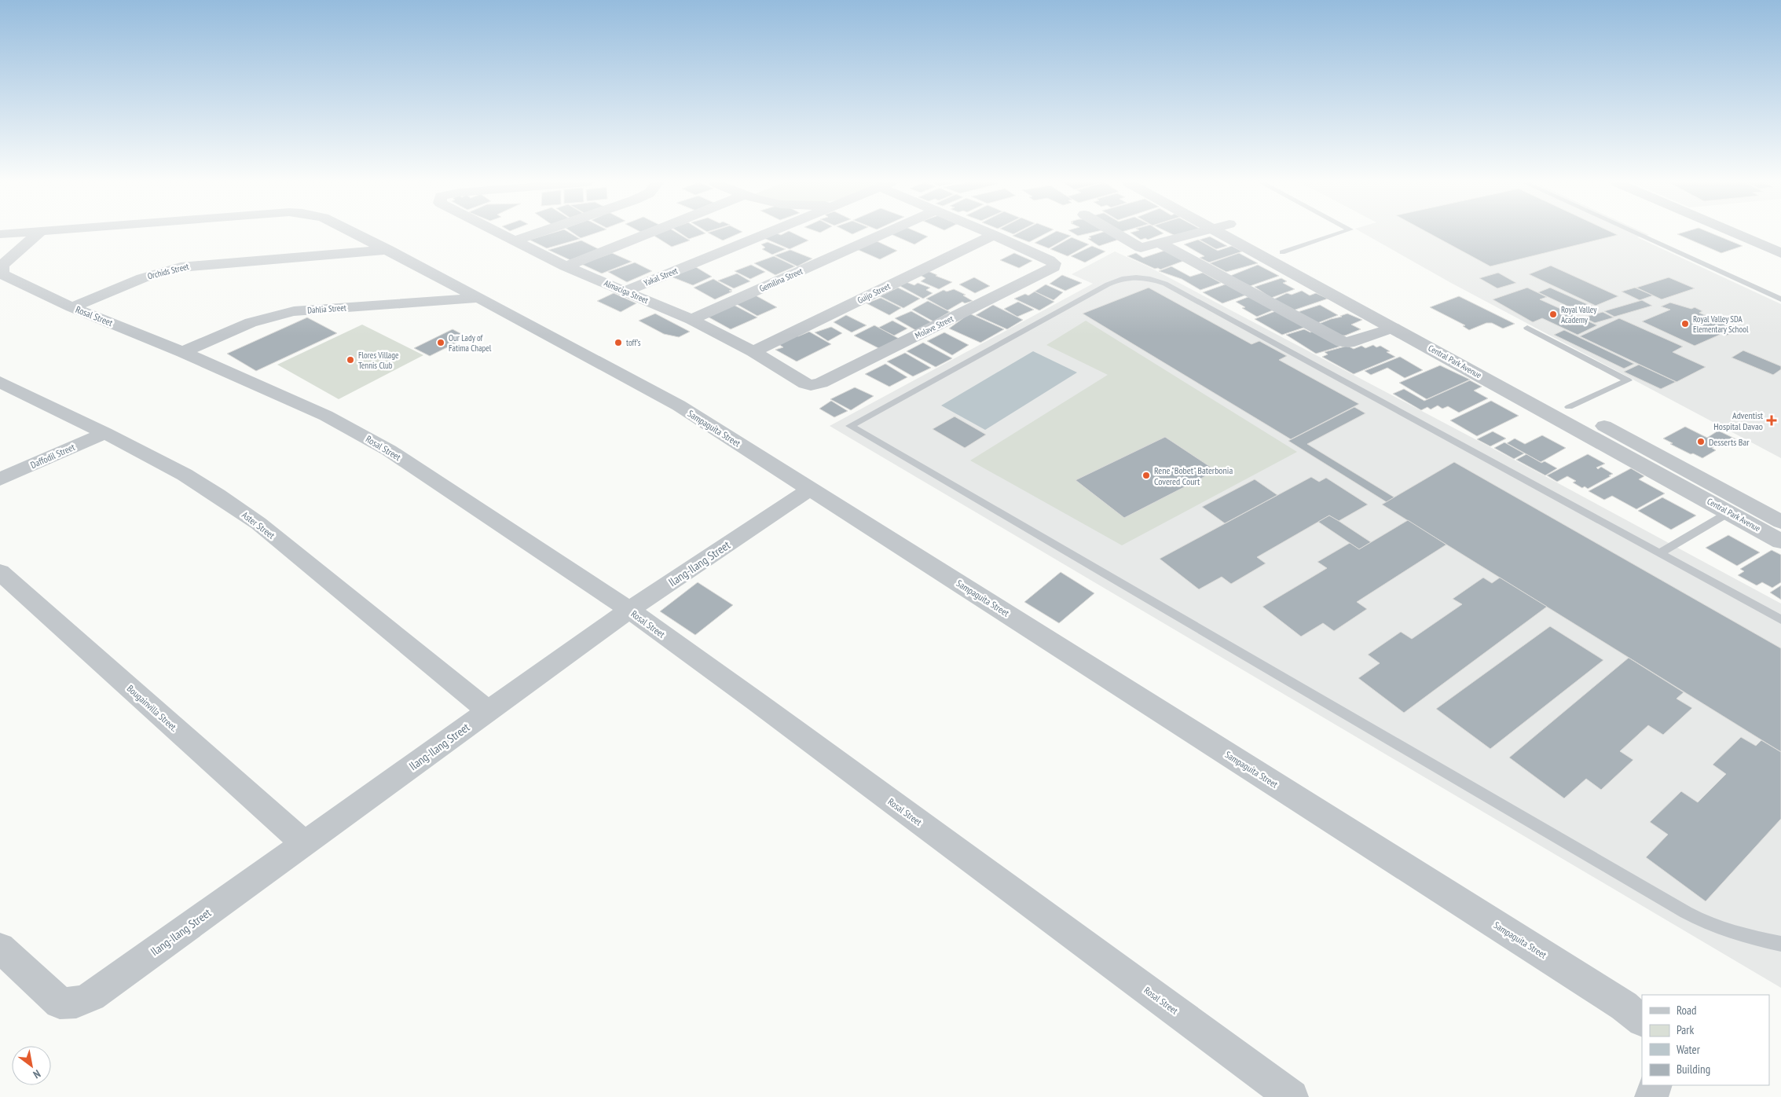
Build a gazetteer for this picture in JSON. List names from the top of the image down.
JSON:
{
  "streets": {
    "street": [
      "Orchids Street",
      "Yakal Street",
      "Gemilina Street",
      "Almaciga Street",
      "Guijo Street",
      "Dahlia Street",
      "Rosal Street",
      "Molave Street",
      "Central Park Avenue",
      "Sampaguita Street",
      "Daffodil Street",
      "Aster Street",
      "Ilang-Ilang Street",
      "Bougainvilla Street."
    ]
  },
  "crossings": [
    ["Orchids Street", "Rosal Street"],
    ["Orchids Street", "Sampaguita Street"],
    ["Yakal Street", "Almaciga Street"],
    ["Gemilina Street", "Almaciga Street"],
    ["Almaciga Street", "Guijo Street"],
    ["Almaciga Street", "Molave Street"],
    ["Guijo Street", "Molave Street"],
    ["Dahlia Street", "Rosal Street"],
    ["Dahlia Street", "Sampaguita Street"],
    ["Rosal Street", "Ilang-Ilang Street"],
    ["Sampaguita Street", "Ilang-Ilang Street"],
    ["Daffodil Street", "Aster Street"],
    ["Aster Street", "Ilang-Ilang Street"],
    ["Ilang-Ilang Street", "Bougainvilla Street."]
  ],
  "places": {
    "other": [
      "Royal Valley Academy",
      "Royal Valley SDA Elementary School",
      "Our Lady of Fatima Chapel",
      "toff's",
      "Flores Village Tennis Club",
      "Desserts Bar",
      "Rene \"Bobet\" Baterbonia Covered Court"
    ],
    "health": ["Adventist Hospital Davao"]
  },
  "legend": [
    "Road",
    "Park",
    "Water",
    "Building"
  ],
  "north": "bottom right"
}
